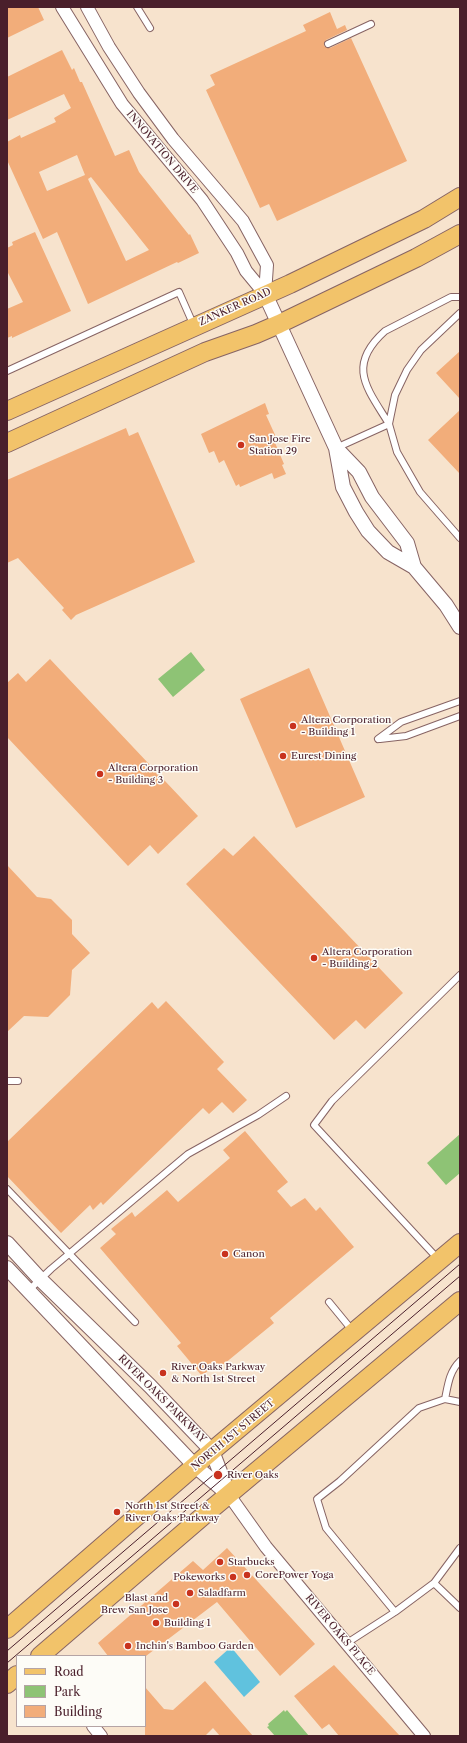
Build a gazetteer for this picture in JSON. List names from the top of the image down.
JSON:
{
  "streets": {
    "main road": ["ZANKER ROAD", "NORTH 1ST STREET"],
    "street": ["INNOVATION DRIVE", "RIVER OAKS PARKWAY", "RIVER OAKS PLACE"]
  },
  "crossings": [
    ["INNOVATION DRIVE", "ZANKER ROAD"],
    ["RIVER OAKS PARKWAY", "NORTH 1ST STREET"],
    ["RIVER OAKS PARKWAY", "RIVER OAKS PLACE"]
  ],
  "places": [
    "San Jose Fire Station 29",
    "Altera Corporation - Building 1",
    "Eurest Dining",
    "Altera Corporation - Building 3",
    "Altera Corporation - Building 2",
    "Canon",
    "River Oaks Parkway & North 1st Street",
    "River Oaks",
    "North 1st Street & River Oaks Parkway",
    "Starbucks",
    "CorePower Yoga",
    "Pokeworks",
    "Saladfarm",
    "Blast and Brew San Jose",
    "Building 1",
    "Inchin's Bamboo Garden"
  ],
  "legend": ["Road", "Park", "Building"]
}
